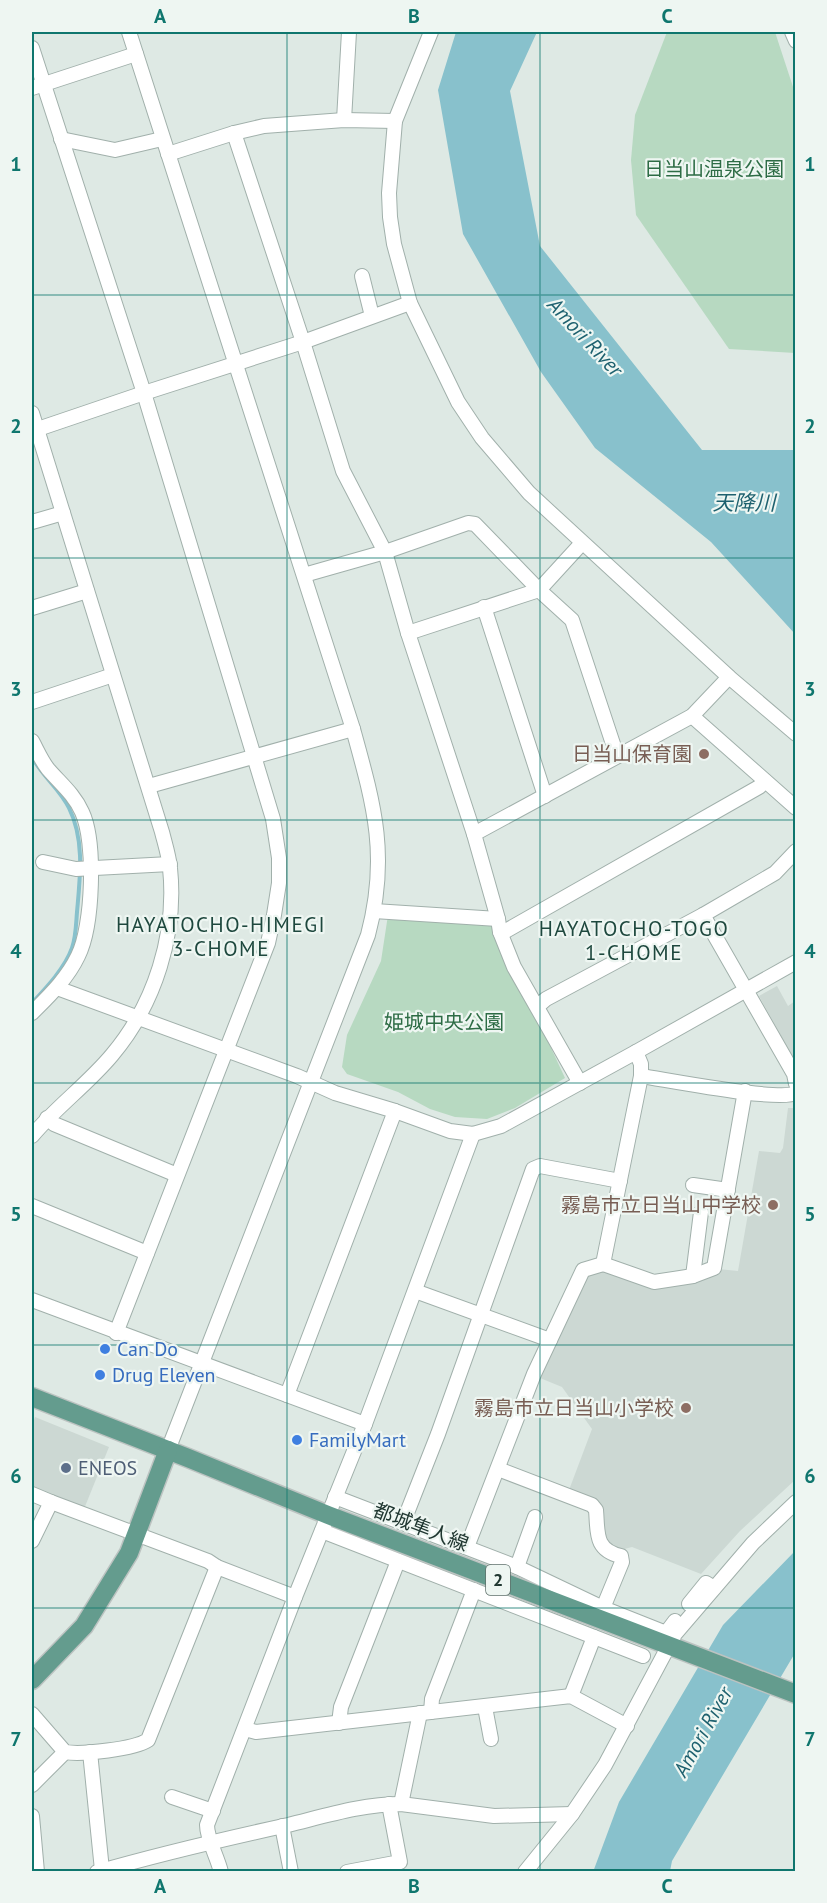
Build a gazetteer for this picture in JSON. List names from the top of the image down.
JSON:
{
  "streets": {
    "main road": ["都城隼人線", "2"]
  },
  "districts": ["HAYATOCHO-HIMEGI 3-CHOME", "HAYATOCHO-TOGO 1-CHOME"],
  "water": ["Amori River", "天降川"],
  "parks": ["日当山温泉公園", "姫城中央公園"],
  "places": [
    "日当山保育園",
    "霧島市立日当山中学校",
    "Can Do",
    "Drug Eleven",
    "霧島市立日当山小学校",
    "FamilyMart",
    "ENEOS"
  ],
  "grid": {
    "columns": ["A", "B", "C"],
    "rows": [
      "1",
      "2",
      "3",
      "4",
      "5",
      "6",
      "7"
    ]
  }
}
